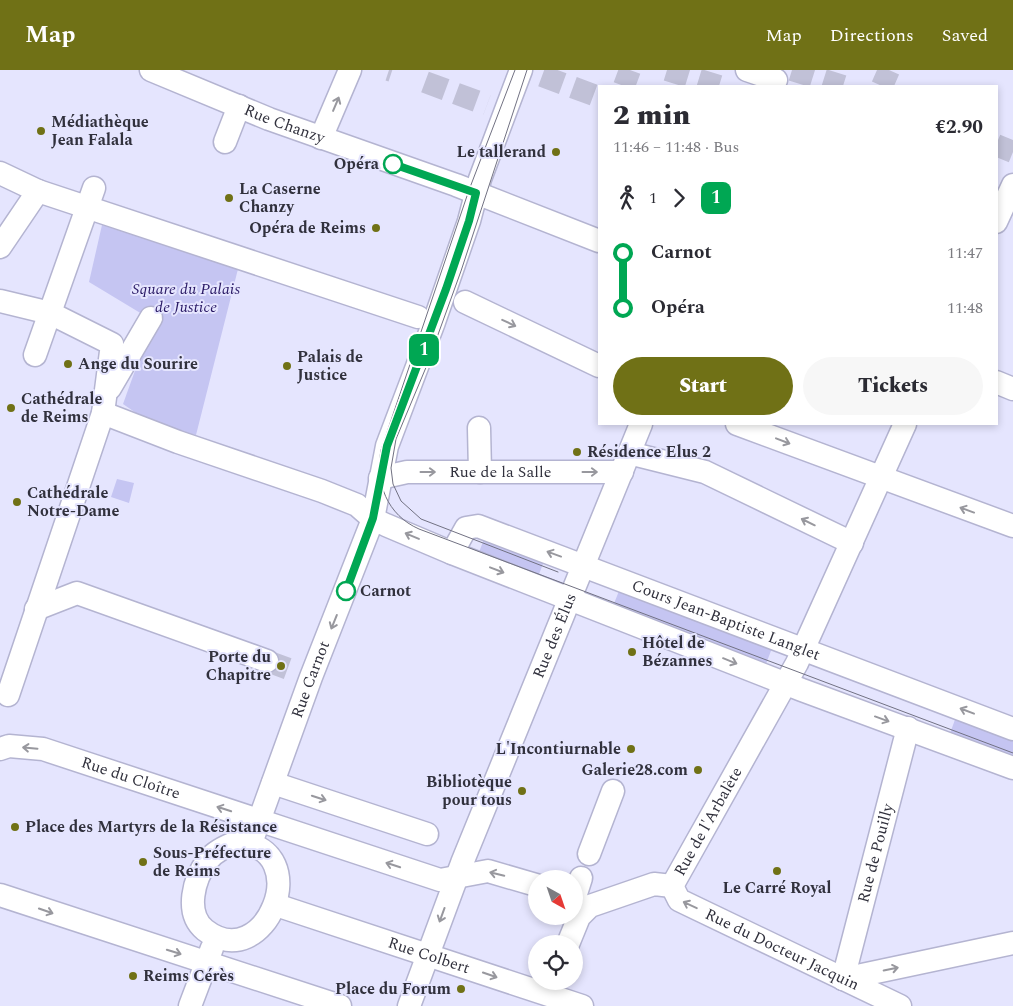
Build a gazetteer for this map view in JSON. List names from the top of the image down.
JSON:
{
  "streets": {
    "street": [
      "Rue Chanzy",
      "Rue de la Salle",
      "Cours Jean-Baptiste Langlet",
      "Rue des Élus",
      "Rue Carnot",
      "Rue du Cloître",
      "Rue de l'Arbalète",
      "Rue de Pouilly",
      "Rue du Docteur Jacquin",
      "Rue Colbert"
    ]
  },
  "crossings": [
    ["Rue Chanzy", "Rue Carnot"],
    ["Rue de la Salle", "Rue des Élus"],
    ["Rue de la Salle", "Rue Carnot"],
    ["Rue de la Salle", "Rue de l'Arbalète"],
    ["Cours Jean-Baptiste Langlet", "Rue des Élus"],
    ["Cours Jean-Baptiste Langlet", "Rue de l'Arbalète"],
    ["Rue des Élus", "Rue du Cloître"],
    ["Rue Carnot", "Rue du Cloître"],
    ["Rue Carnot", "Rue Colbert"],
    ["Rue de l'Arbalète", "Rue du Docteur Jacquin"],
    ["Rue de Pouilly", "Rue du Docteur Jacquin"]
  ],
  "one_way": ["Rue du Docteur Jacquin"],
  "parks": ["Square du Palais de Justice"],
  "places": [
    "Médiathèque Jean Falala",
    "Le tallerand",
    "Opéra",
    "La Caserne Chanzy",
    "Opéra de Reims",
    "Ange du Sourire",
    "Palais de Justice",
    "Cathédrale de Reims",
    "Résidence Elus 2",
    "Cathédrale Notre-Dame",
    "Carnot",
    "Hôtel de Bézannes",
    "Porte du Chapitre",
    "L'Incontiurnable",
    "Galerie28.com",
    "Bibliotèque pour tous",
    "Place des Martyrs de la Résistance",
    "Sous-Préfecture de Reims",
    "Le Carré Royal",
    "Reims Cérès",
    "Place du Forum"
  ],
  "lines": ["bus line 1"],
  "north": "bottom right",
  "page": {
    "header": "Map",
    "nav": ["Map", "Directions", "Saved"],
    "on_map": "1",
    "heading": ["2 min", "11:46 – 11:48 · Bus", "€2.90"],
    "legs": ["1", "1"],
    "list": [
      {
        "name": "Carnot",
        "value": "11:47"
      },
      {
        "name": "Opéra",
        "value": "11:48"
      }
    ],
    "buttons": ["Start", "Tickets"]
  }
}
